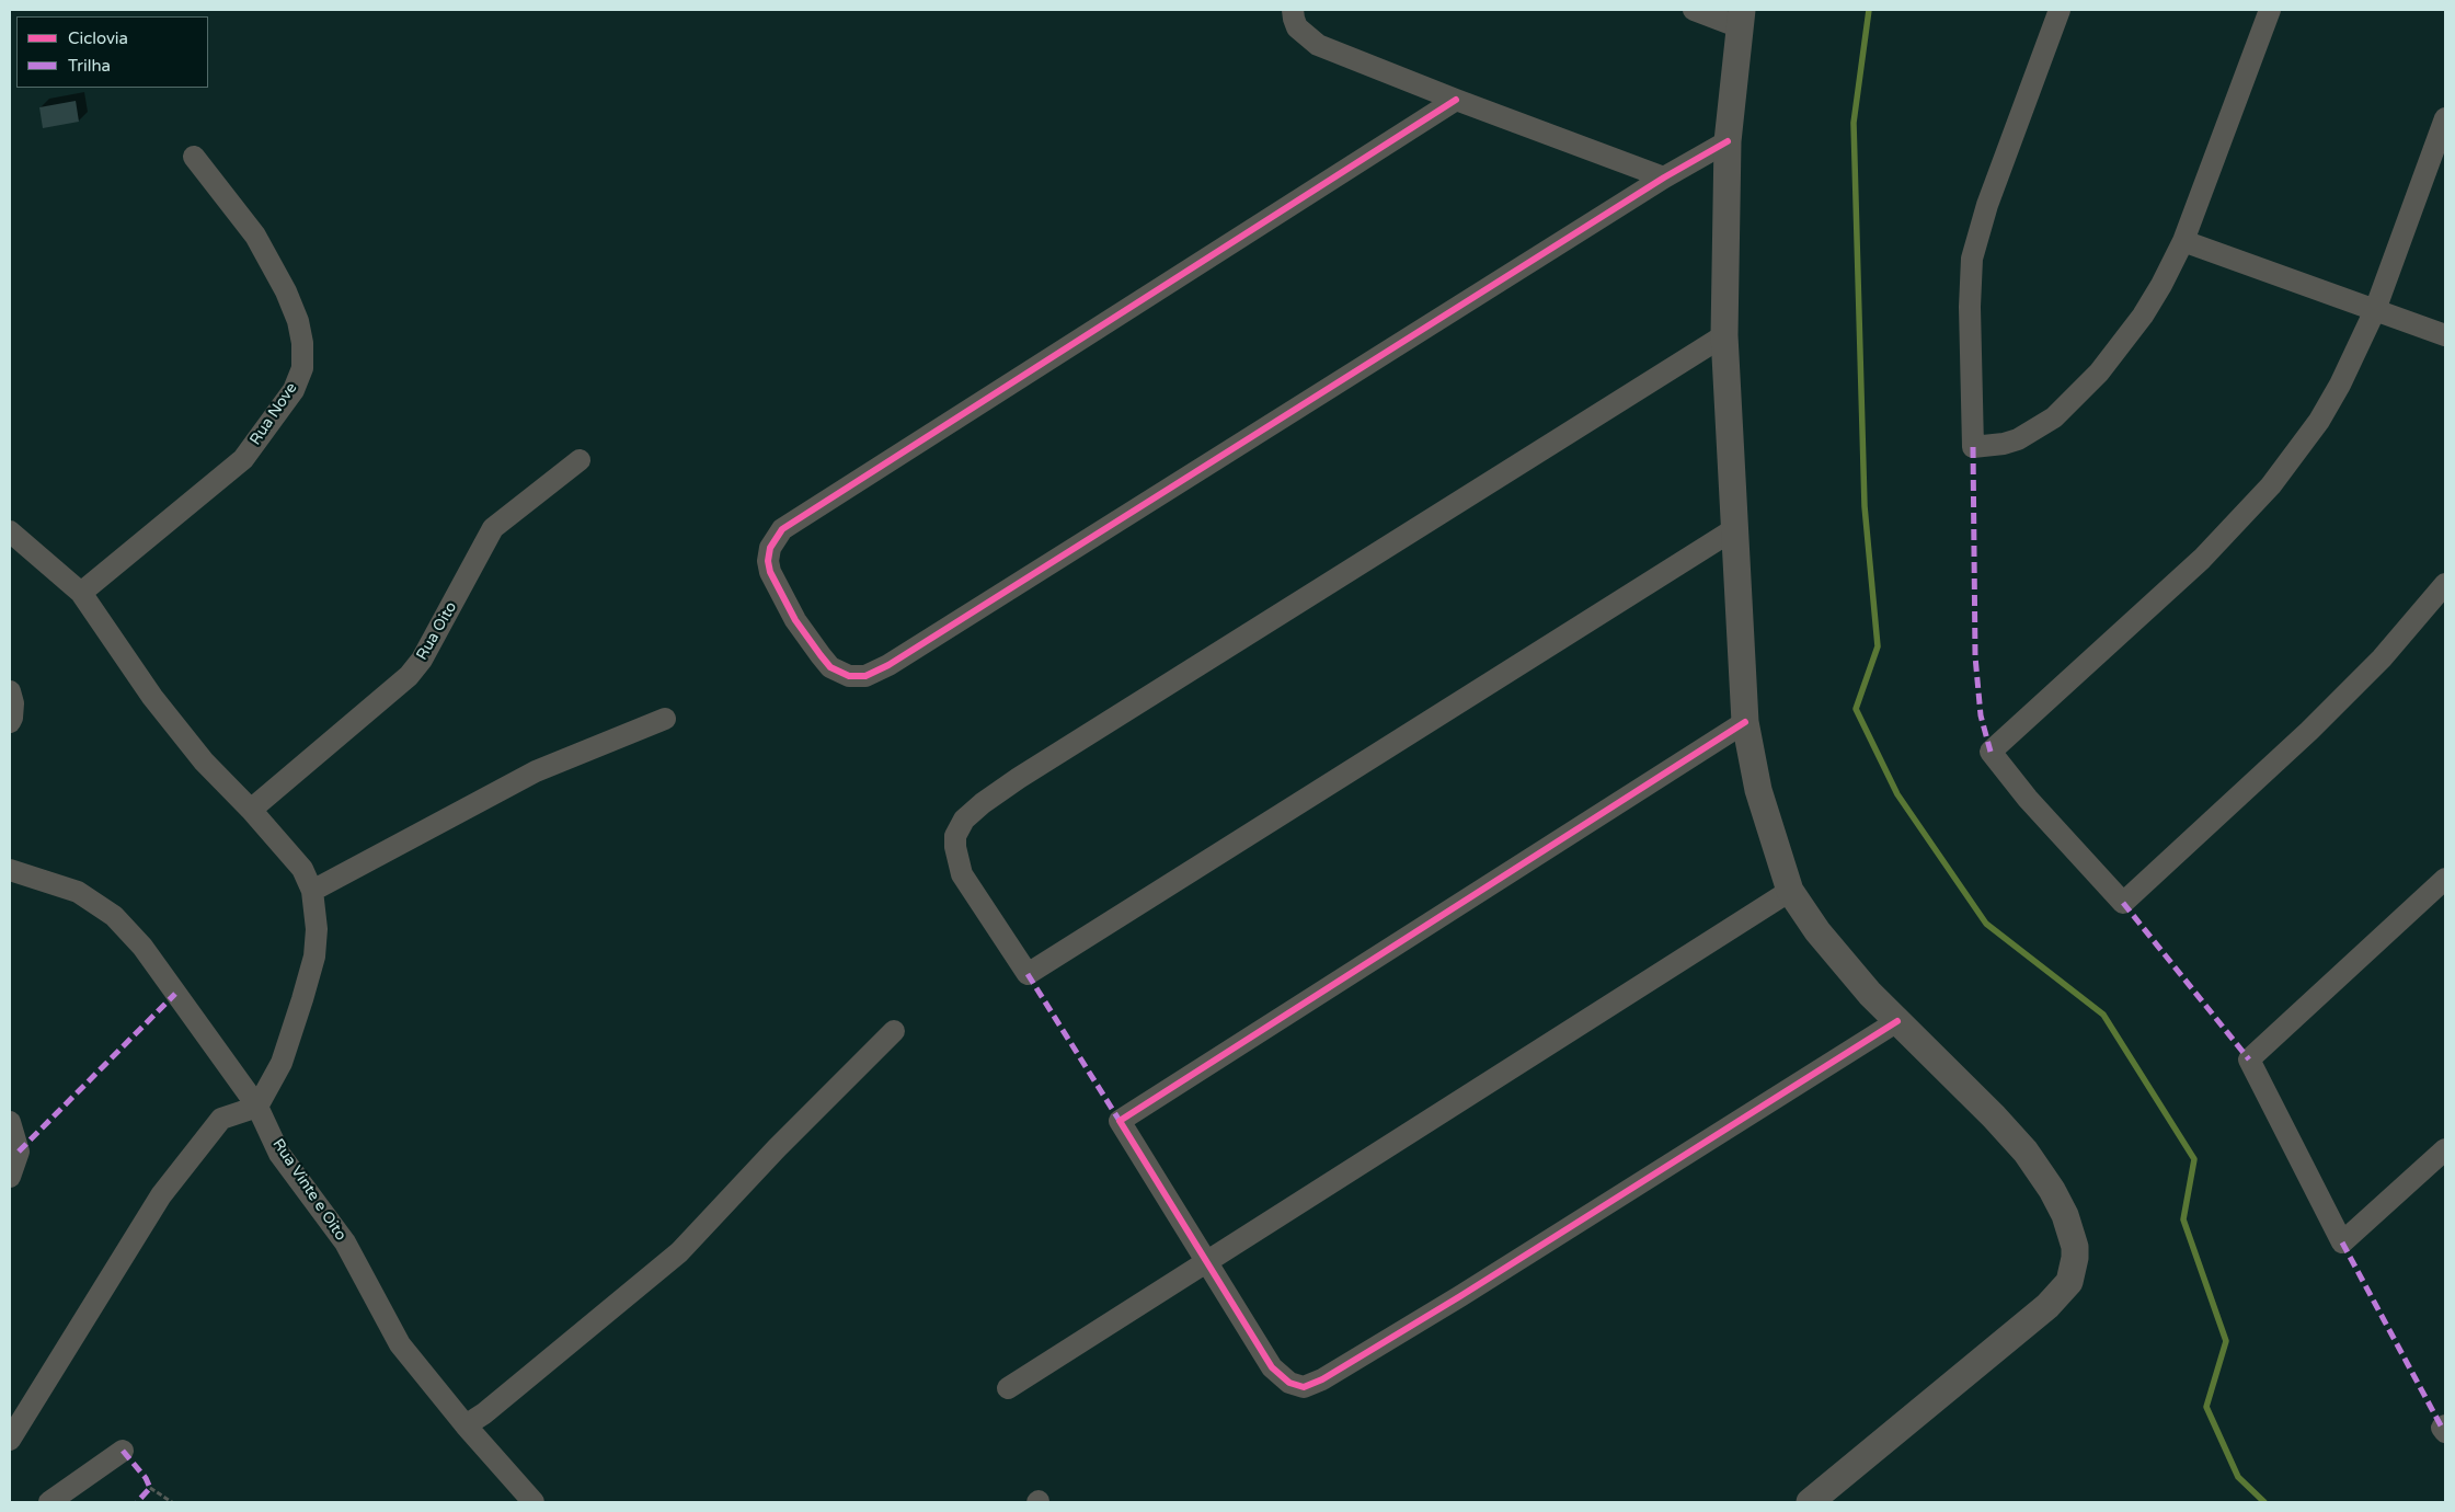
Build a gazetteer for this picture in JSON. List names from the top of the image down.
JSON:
{
  "streets": {
    "street": ["Rua Nove", "Rua Oito", "Rua Vinte e Oito"]
  },
  "legend": ["Ciclovia", "Trilha"]
}
